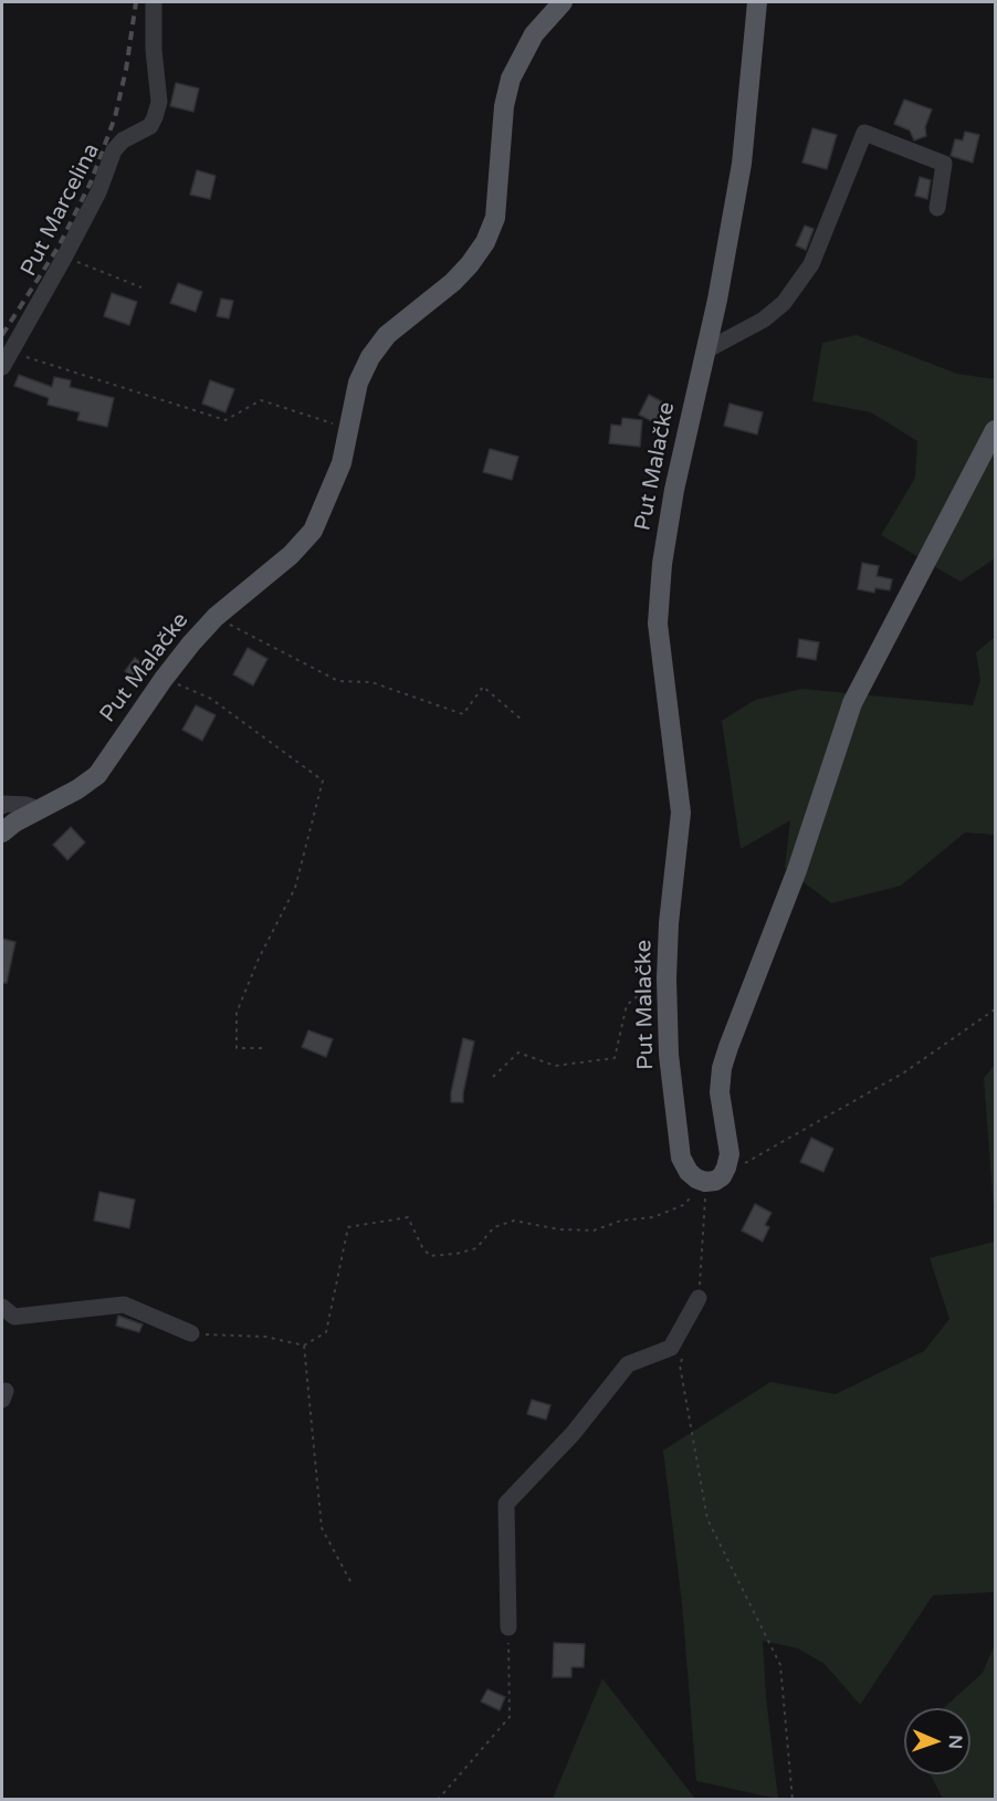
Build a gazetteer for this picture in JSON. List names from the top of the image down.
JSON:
{
  "streets": {
    "main road": ["Put Malačke"],
    "street": ["Put Marcelina"]
  },
  "north": "right"
}
